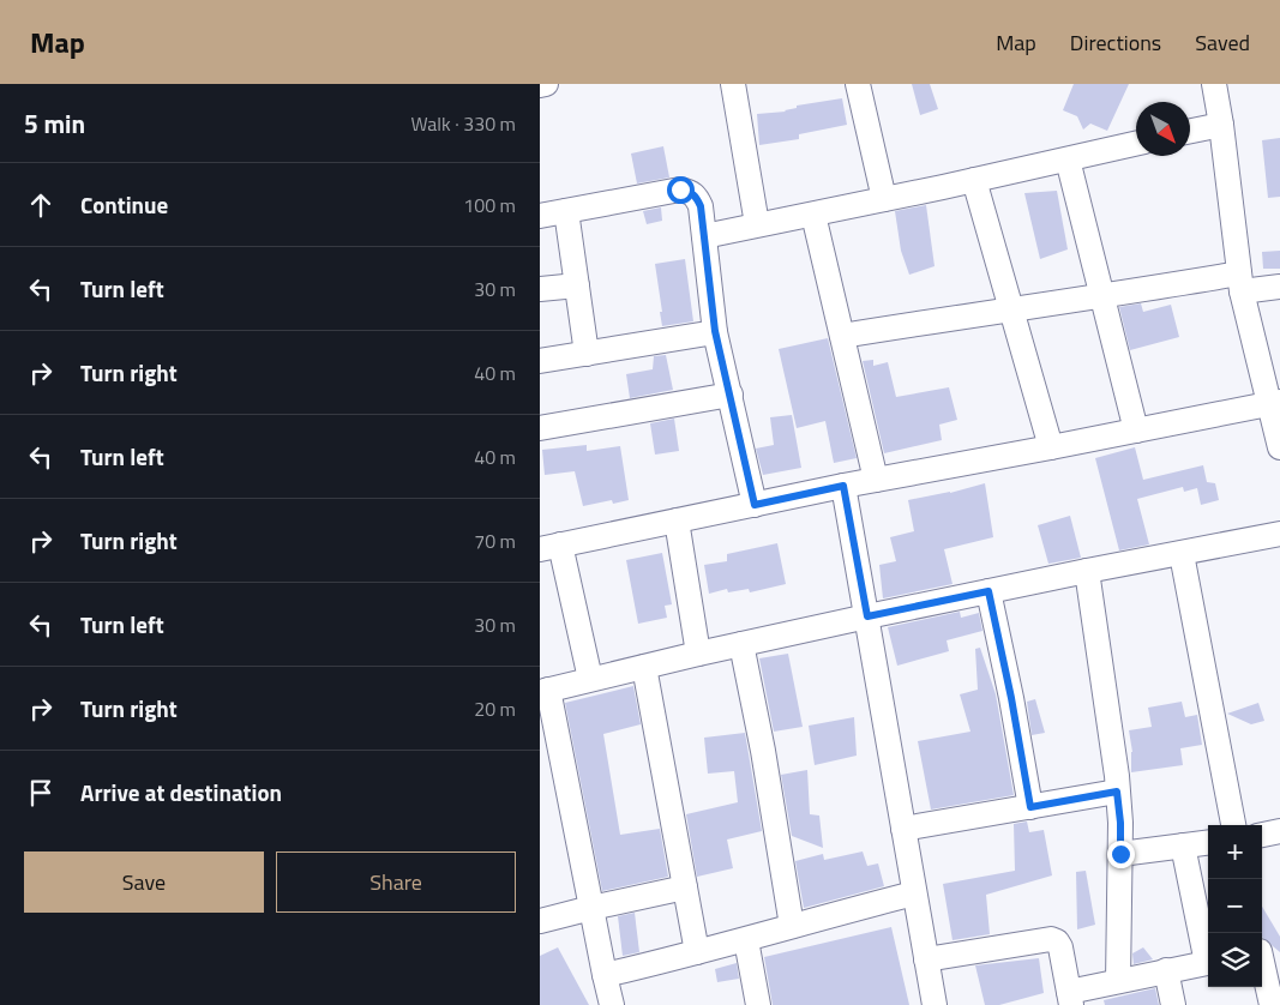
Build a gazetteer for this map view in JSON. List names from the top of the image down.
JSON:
{
  "north": "bottom right",
  "page": {
    "header": "Map",
    "nav": ["Map", "Directions", "Saved"],
    "heading": ["5 min", "Walk · 330 m"],
    "list": [
      ["Continue", "100 m"],
      ["Turn left", "30 m"],
      ["Turn right", "40 m"],
      ["Turn left", "40 m"],
      ["Turn right", "70 m"],
      ["Turn left", "30 m"],
      ["Turn right", "20 m"],
      "Arrive at destination"
    ],
    "map_buttons": ["+", "−"],
    "buttons": ["Save", "Share"]
  }
}
